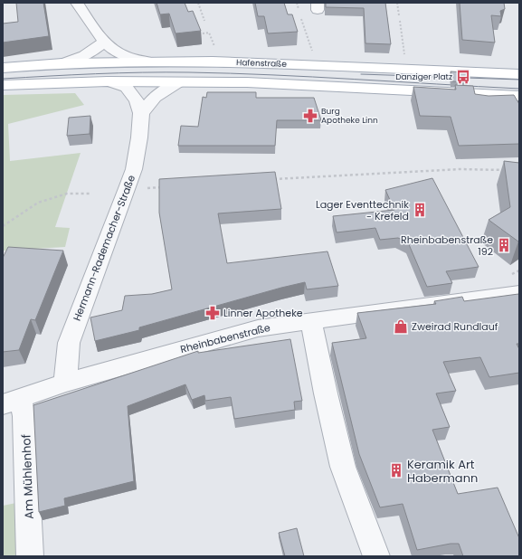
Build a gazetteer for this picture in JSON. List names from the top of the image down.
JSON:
{
  "streets": {
    "main road": ["Hafenstraße"],
    "street": ["Hermann-Rademacher-Straße", "Rheinbabenstraße", "Am Mühlenhof"]
  },
  "crossings": [
    ["Hafenstraße", "Hermann-Rademacher-Straße"],
    ["Hermann-Rademacher-Straße", "Rheinbabenstraße"],
    ["Rheinbabenstraße", "Am Mühlenhof"]
  ],
  "places": {
    "bus stop": ["Danziger Platz"],
    "pharmacy": ["Burg Apotheke Linn", "Linner Apotheke"],
    "building": ["Lager Eventtechnik - Krefeld", "Rheinbabenstraße 192", "Keramik Art Habermann"],
    "shop": ["Zweirad Rundlauf"]
  }
}
